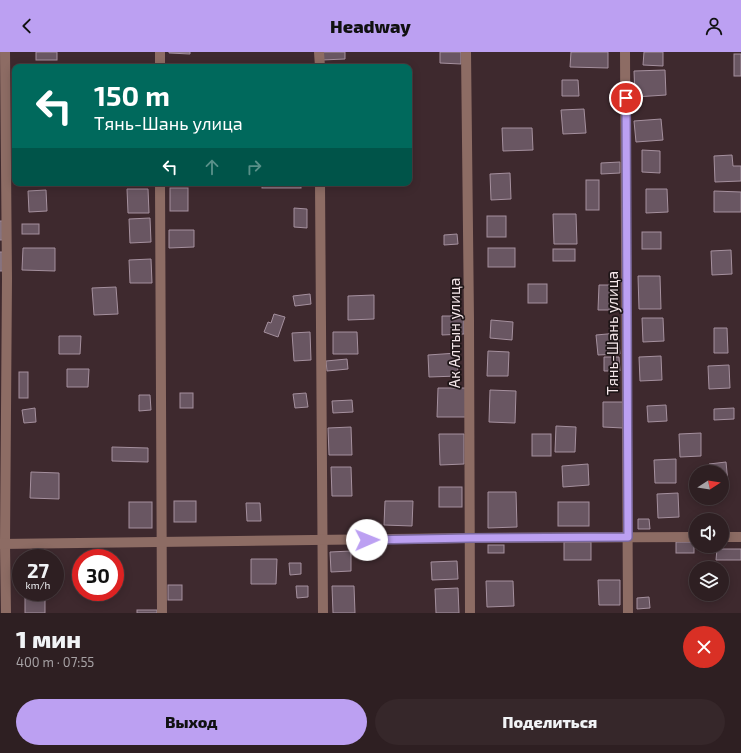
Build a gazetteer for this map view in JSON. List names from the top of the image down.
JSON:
{
  "streets": {
    "street": ["Ак Алтын улица", "Тянь-Шань улица"]
  },
  "north": "right",
  "page": {
    "header": "Headway",
    "turn": ["150 m", "Тянь-Шань улица"],
    "speed": "27 km/h",
    "limit": "30",
    "heading": ["1 мин", "400 m · 07:55"],
    "buttons": ["Выход", "Поделиться"]
  }
}
